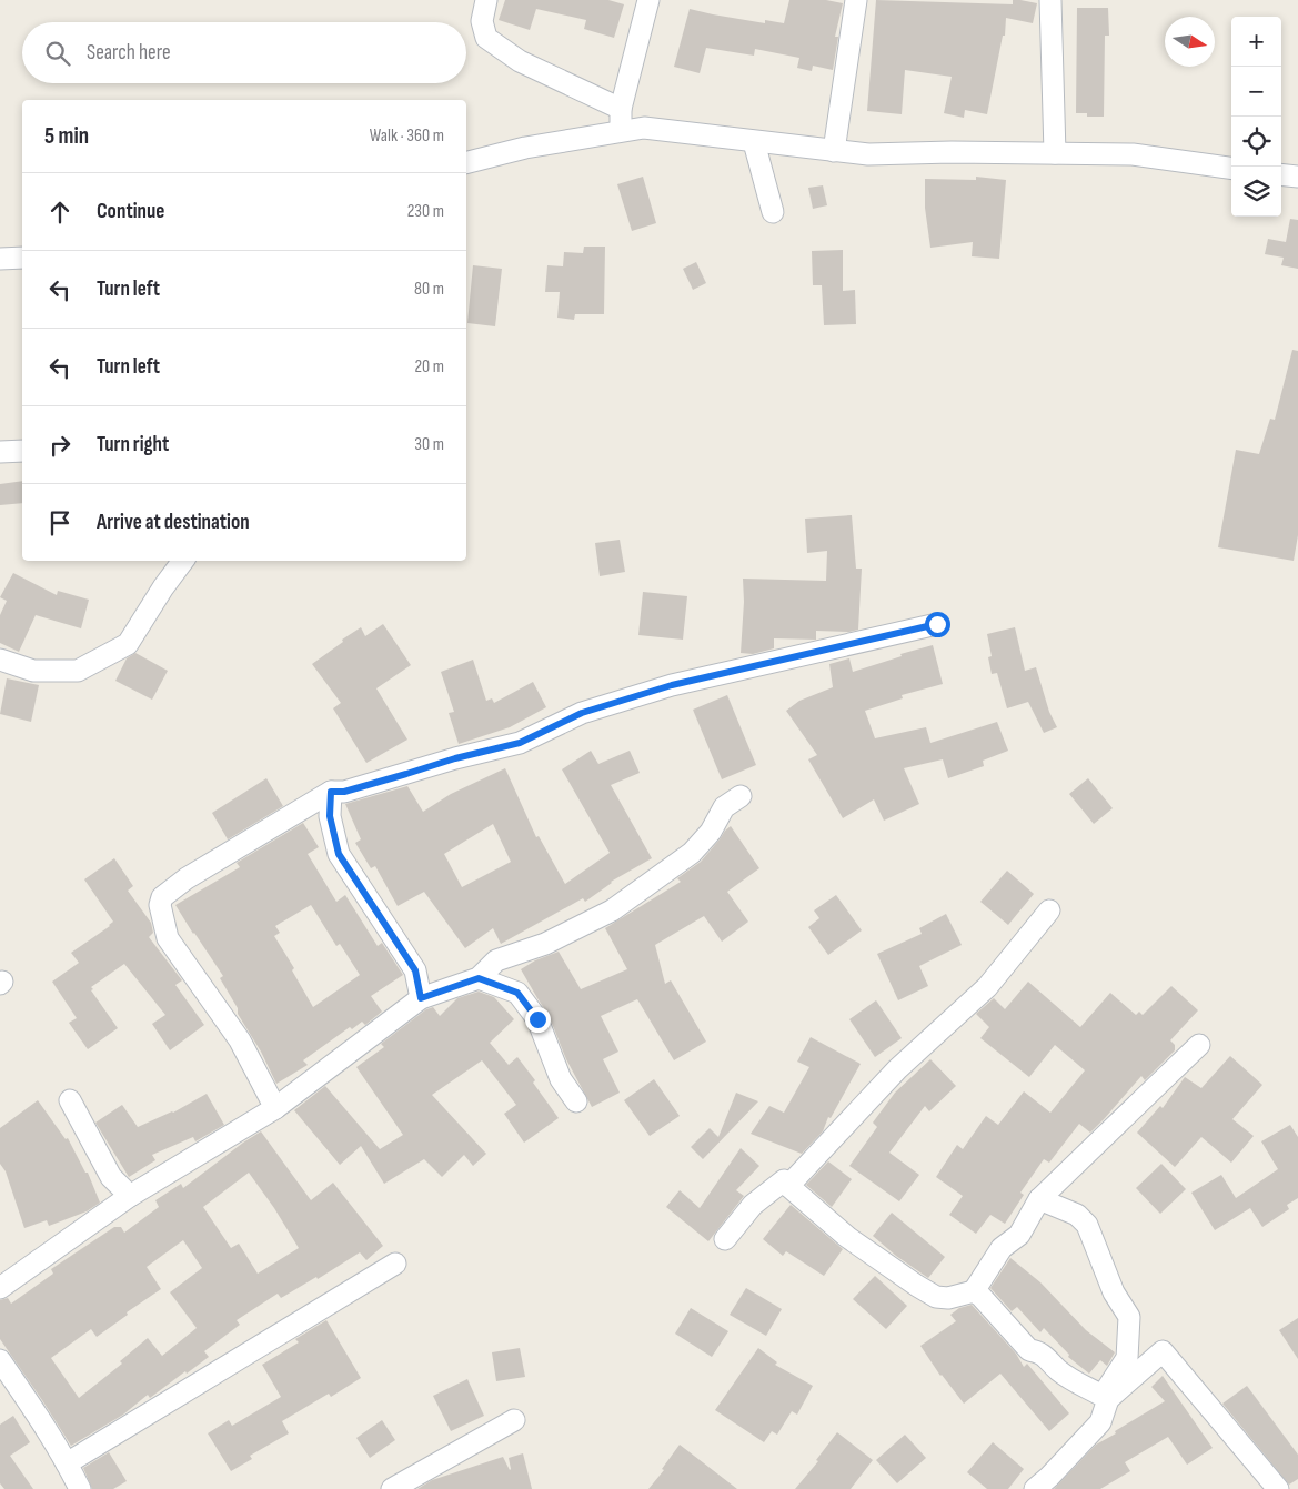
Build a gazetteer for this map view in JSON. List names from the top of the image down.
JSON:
{
  "north": "right",
  "page": {
    "map_buttons": ["+", "−"],
    "search": "Search here",
    "heading": ["5 min", "Walk · 360 m"],
    "list": [
      ["Continue", "230 m"],
      ["Turn left", "80 m"],
      ["Turn left", "20 m"],
      ["Turn right", "30 m"],
      "Arrive at destination"
    ]
  }
}
